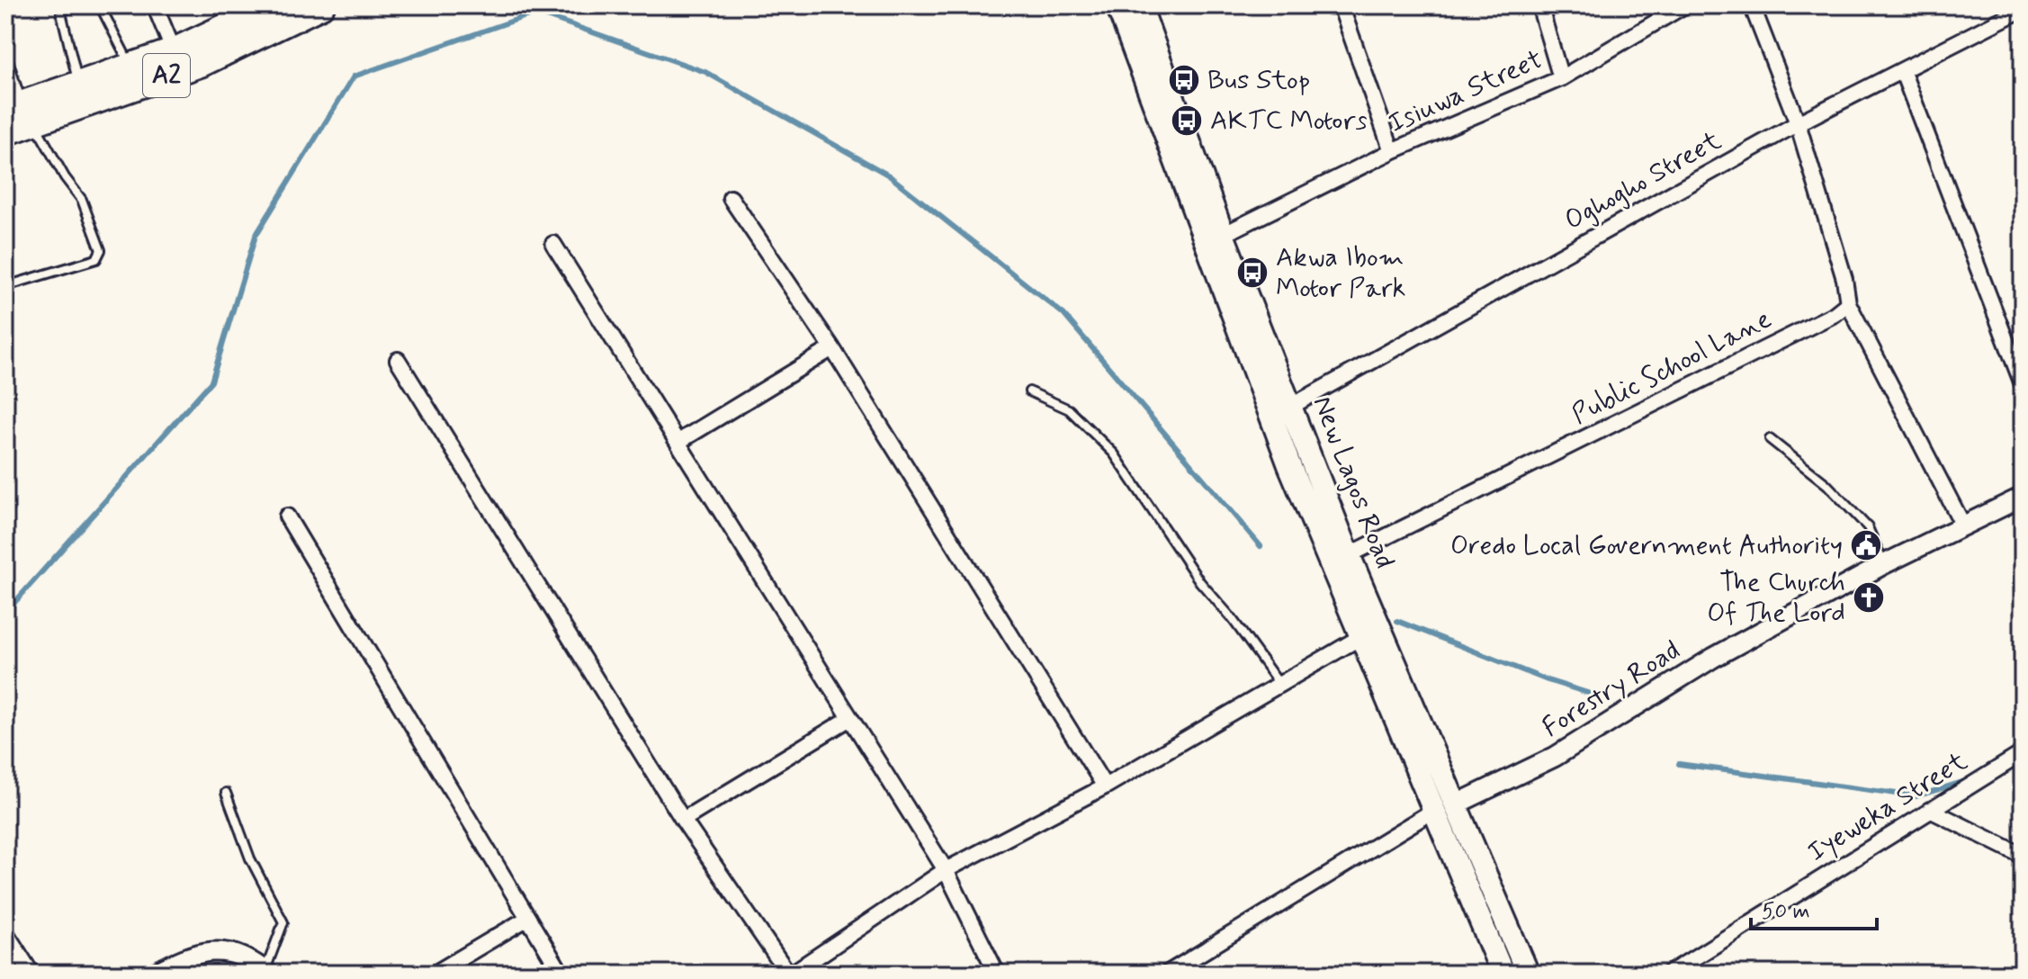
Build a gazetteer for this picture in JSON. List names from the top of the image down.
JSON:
{
  "streets": {
    "highway": ["A2"],
    "main road": ["New Lagos Road"],
    "street": [
      "Isiuwa Street",
      "Oghogho Street",
      "Public School Lane",
      "Forestry Road",
      "Iyeweka Street"
    ]
  },
  "crossings": [
    ["Isiuwa Street", "New Lagos Road"],
    ["Oghogho Street", "New Lagos Road"],
    ["Public School Lane", "New Lagos Road"],
    ["New Lagos Road", "Forestry Road"]
  ],
  "places": {
    "bus stop": ["Bus Stop", "AKTC Motors", "Akwa Ibom Motor Park"],
    "public building": ["Oredo Local Government Authority"],
    "church": ["The Church Of The Lord"]
  },
  "scale_bar": "50 m"
}
